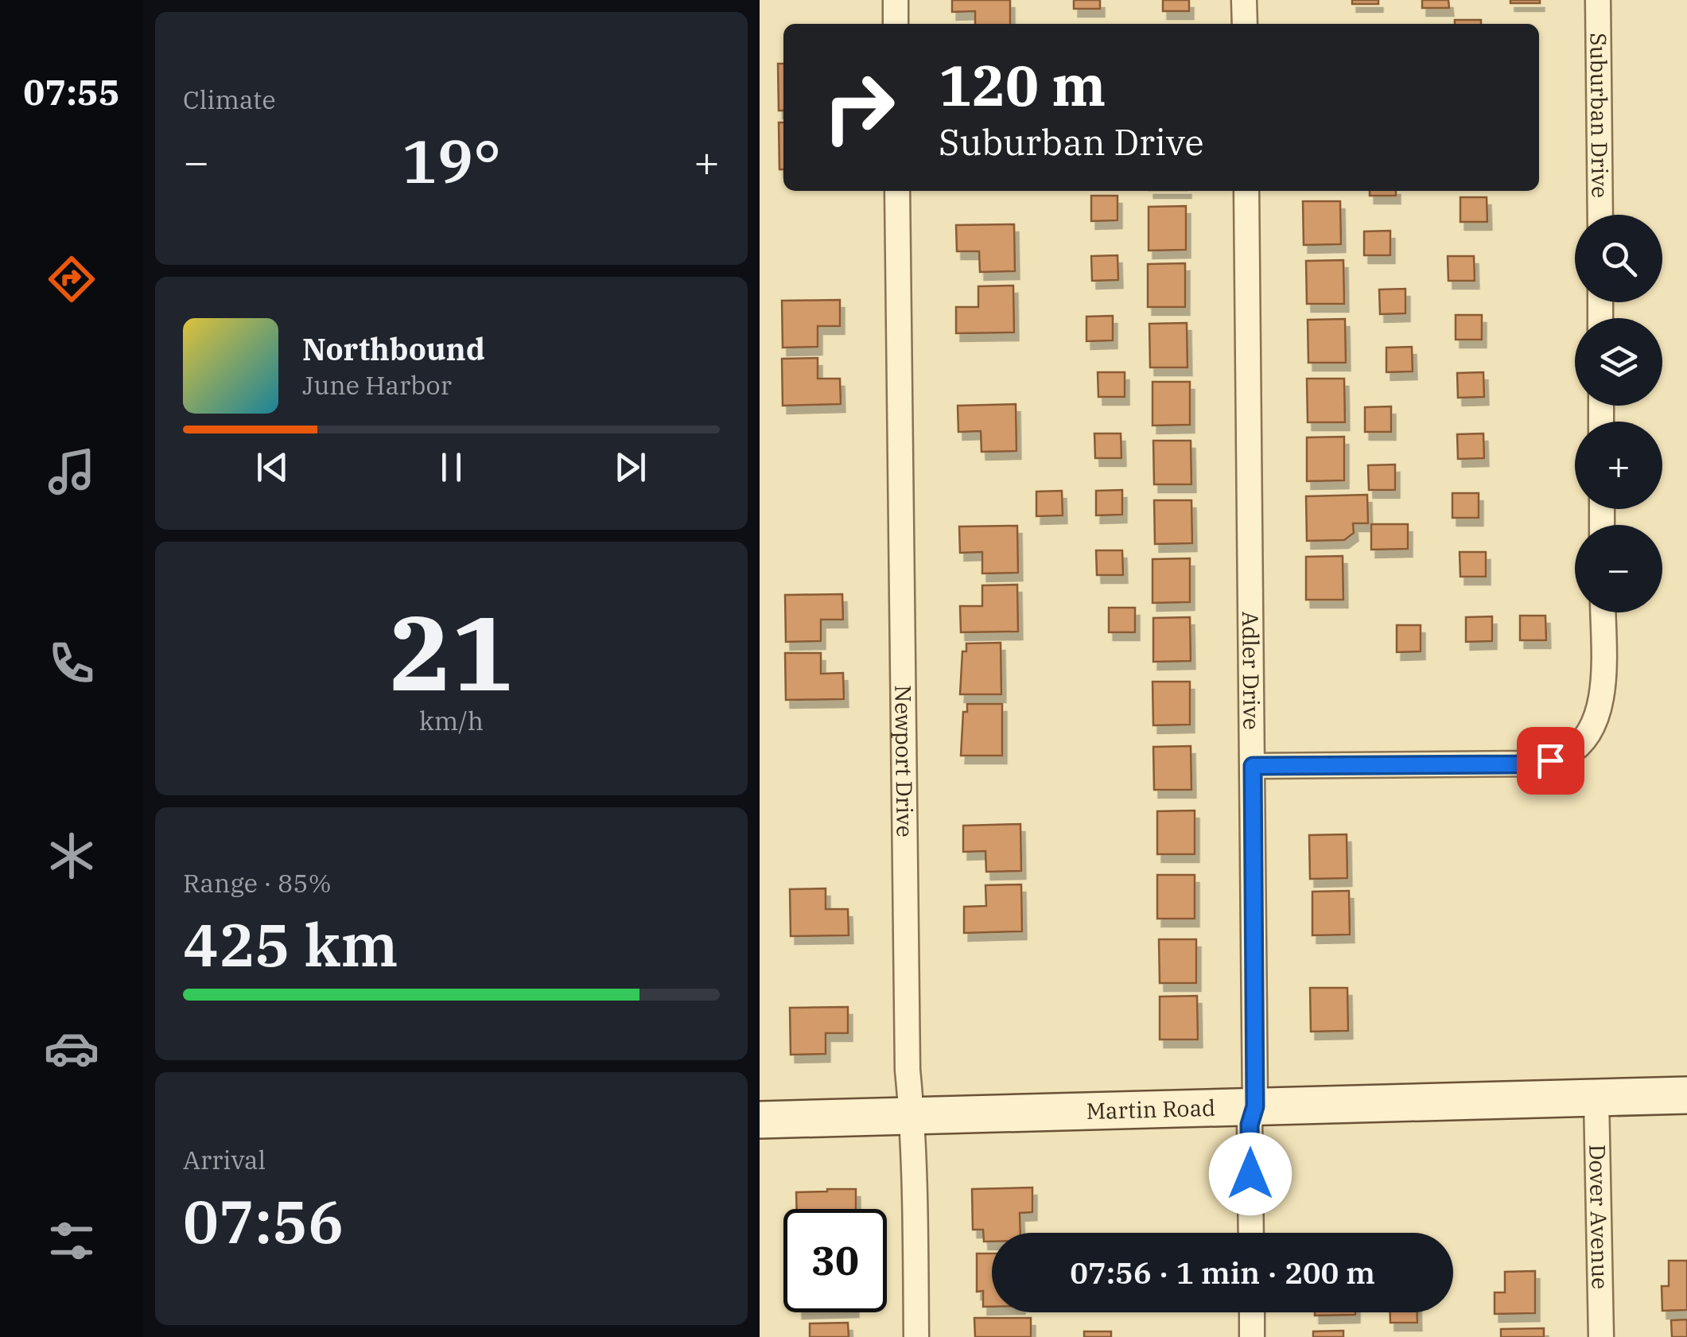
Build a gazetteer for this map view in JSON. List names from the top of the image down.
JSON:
{
  "streets": {
    "street": [
      "Suburban Drive",
      "Adler Drive",
      "Newport Drive",
      "Martin Road",
      "Dover Avenue"
    ]
  },
  "crossings": [
    ["Adler Drive", "Martin Road"],
    ["Newport Drive", "Martin Road"],
    ["Martin Road", "Dover Avenue"]
  ],
  "page": {
    "tabs": "07:55",
    "tile": [
      "Climate",
      ["21", "km/h"],
      ["Range · 85%", "425 km"],
      ["Arrival", "07:56"]
    ],
    "turn": ["120 m", "Suburban Drive"],
    "heat": ["−", "19°", "+"],
    "map_buttons": ["+", "−"],
    "song": ["Northbound", "June Harbor"],
    "limit": "30",
    "trip": "07:56 · 1 min · 200 m"
  }
}
